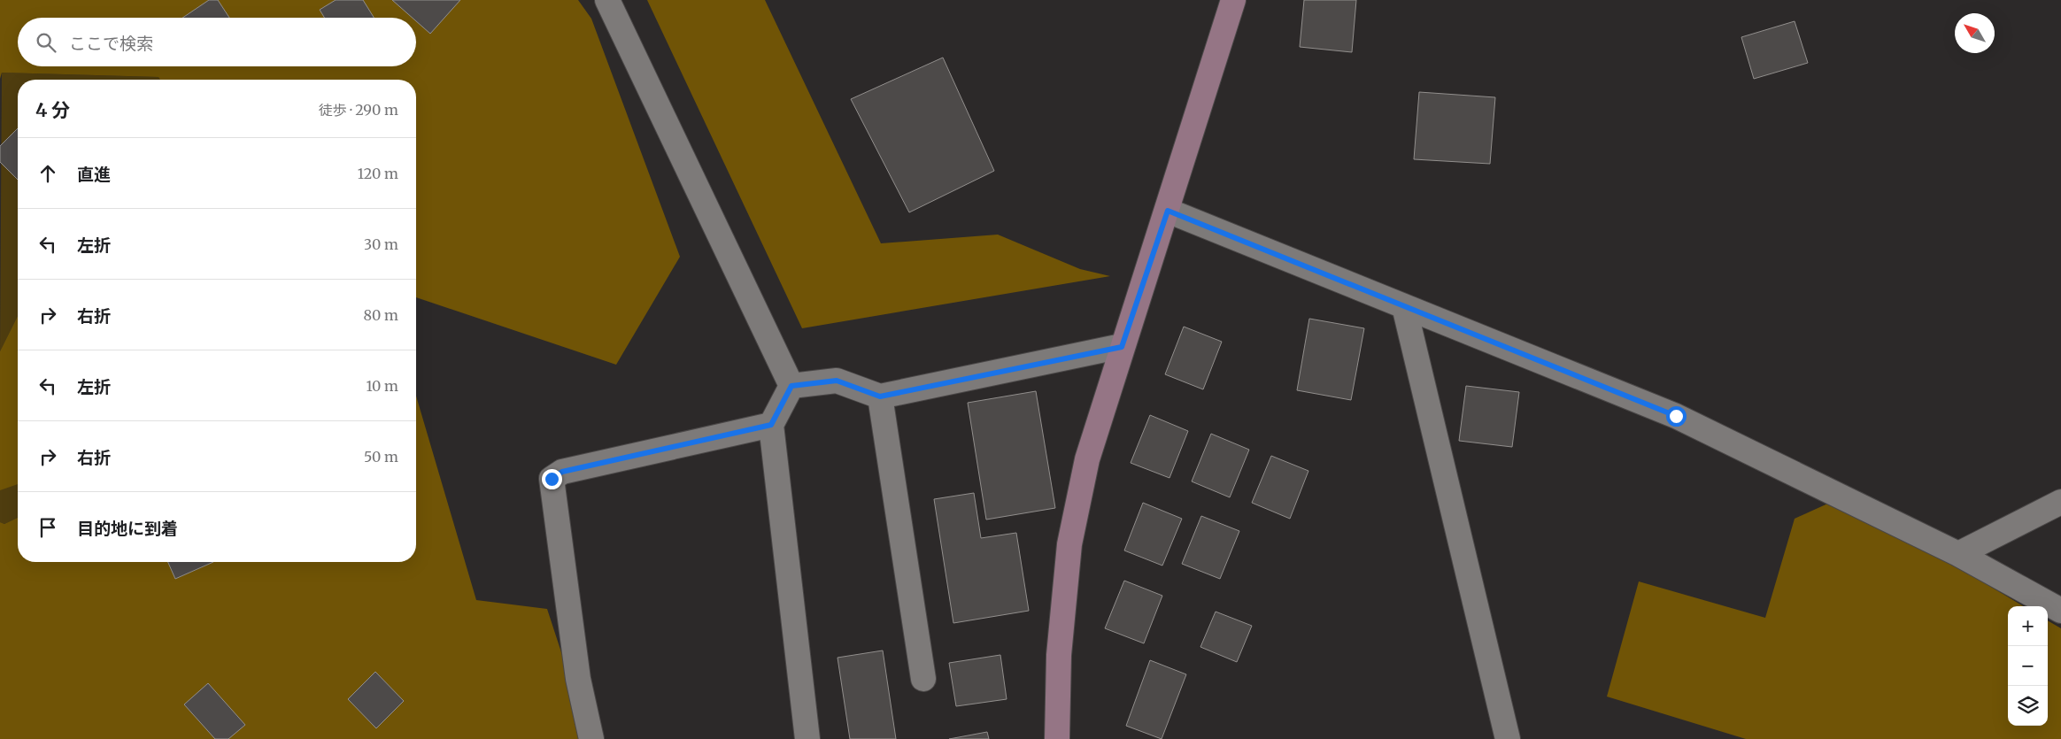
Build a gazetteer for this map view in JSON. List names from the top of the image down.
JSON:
{
  "north": "top left",
  "page": {
    "search": "ここで検索",
    "heading": ["4 分", "徒歩 · 290 m"],
    "list": [
      ["直進", "120 m"],
      ["左折", "30 m"],
      ["右折", "80 m"],
      ["左折", "10 m"],
      ["右折", "50 m"],
      "目的地に到着"
    ],
    "map_buttons": ["+", "−"]
  }
}
